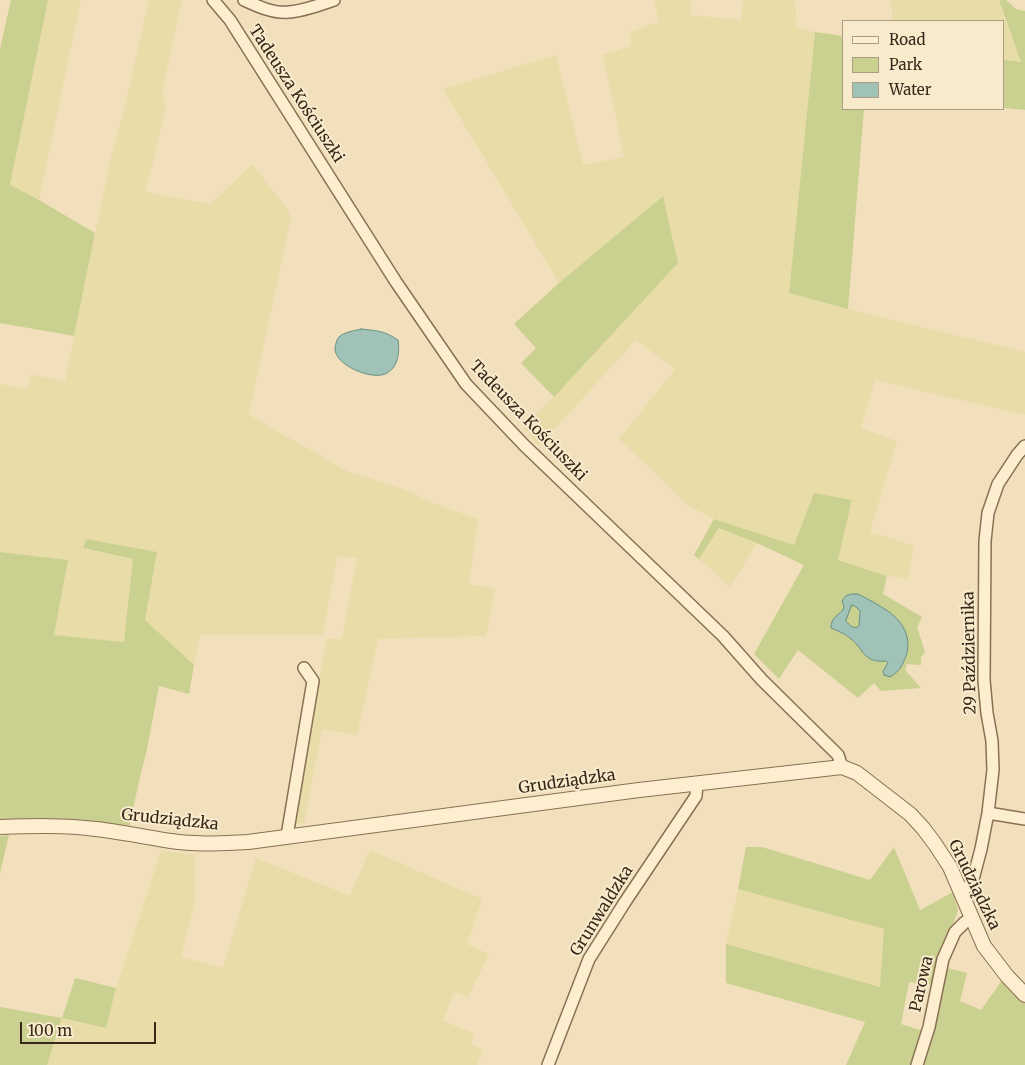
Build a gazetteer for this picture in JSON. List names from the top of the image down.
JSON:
{
  "streets": {
    "street": [
      "Tadeusza Kościuszki",
      "29 Października",
      "Grudziądzka",
      "Grunwaldzka",
      "Parowa"
    ]
  },
  "crossings": [
    ["Tadeusza Kościuszki", "Grudziądzka"],
    ["29 Października", "Grudziądzka"],
    ["Grudziądzka", "Grunwaldzka"],
    ["Grudziądzka", "Parowa"]
  ],
  "legend": ["Road", "Park", "Water"],
  "scale_bar": "100 m"
}
